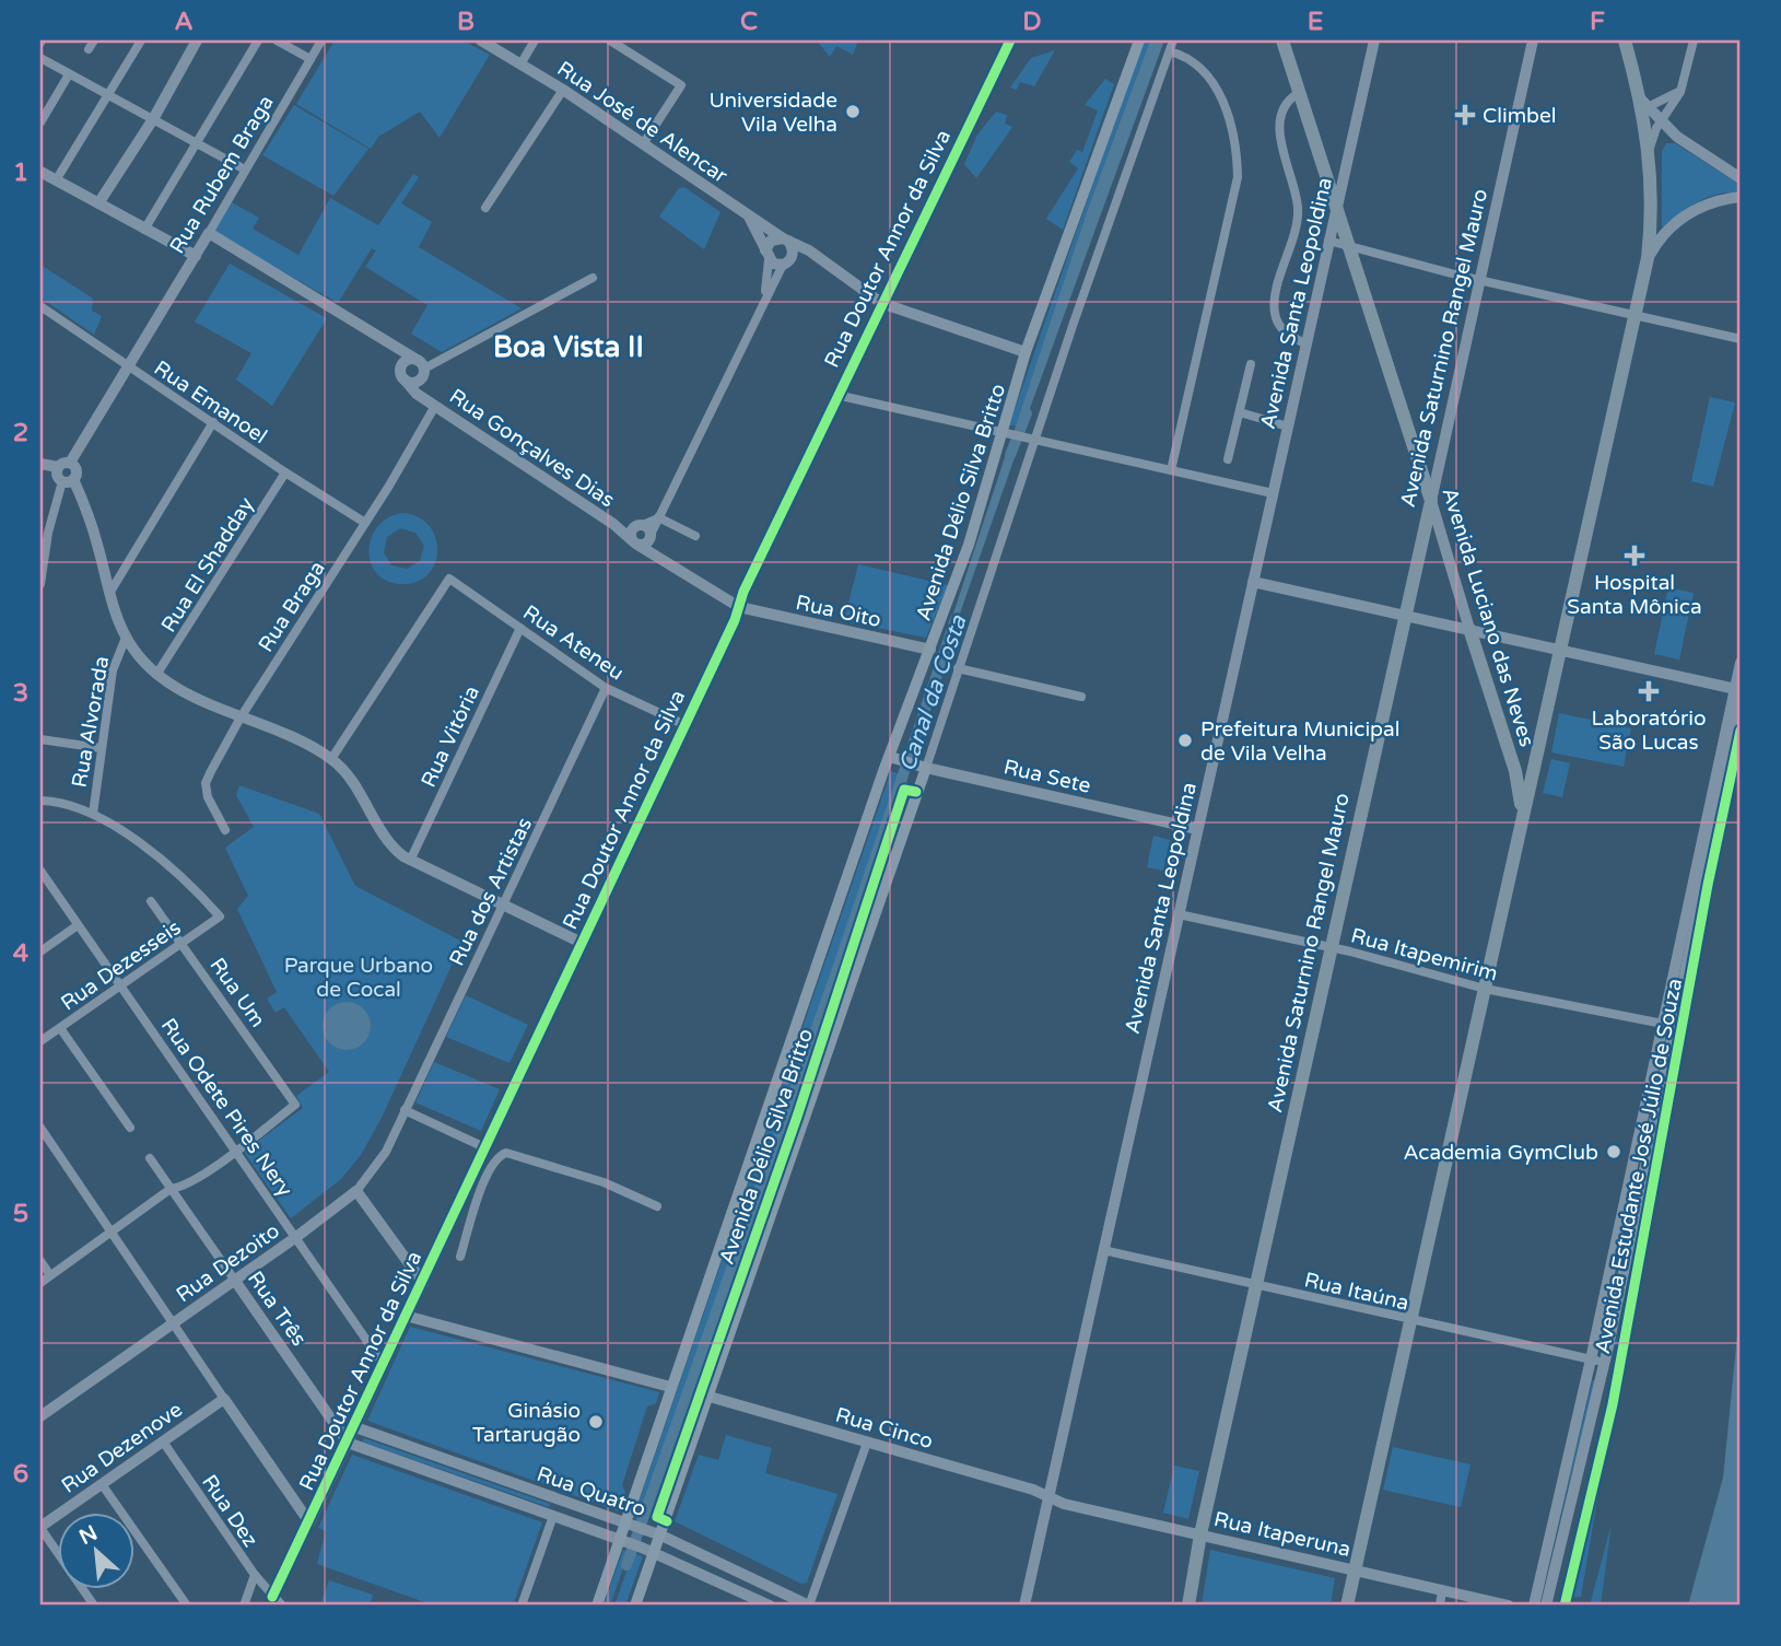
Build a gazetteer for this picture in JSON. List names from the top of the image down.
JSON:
{
  "streets": {
    "main road": [
      "Avenida Saturnino Rangel Mauro",
      "Avenida Délio Silva Britto",
      "Avenida Luciano das Neves",
      "Rua Sete"
    ],
    "street": [
      "Rua José de Alencar",
      "Rua Rubem Braga",
      "Rua Doutor Annor da Silva",
      "Avenida Santa Leopoldina",
      "Rua Emanoel",
      "Rua Gonçalves Dias",
      "Rua El Shadday",
      "Rua Braga",
      "Rua Oito",
      "Rua Ateneu",
      "Rua Alvorada",
      "Rua Vitória",
      "Rua dos Artistas",
      "Rua Itapemirim",
      "Rua Dezesseis",
      "Rua Um",
      "Rua Odete Pires Nery",
      "Avenida Estudante José Júlio de Souza",
      "Rua Dezoito",
      "Rua Itaúna",
      "Rua Três",
      "Rua Cinco",
      "Rua Dezenove",
      "Rua Quatro",
      "Rua Dez",
      "Rua Itaperuna"
    ]
  },
  "crossings": [
    ["Rua José de Alencar", "Rua Doutor Annor da Silva"],
    ["Rua José de Alencar", "Avenida Délio Silva Britto"],
    ["Rua Rubem Braga", "Rua Emanoel"],
    ["Rua Doutor Annor da Silva", "Rua Gonçalves Dias"],
    ["Rua Doutor Annor da Silva", "Rua Oito"],
    ["Rua Doutor Annor da Silva", "Rua Ateneu"],
    ["Rua Doutor Annor da Silva", "Rua Odete Pires Nery"],
    ["Rua Doutor Annor da Silva", "Rua Três"],
    ["Rua Doutor Annor da Silva", "Rua Quatro"],
    ["Rua Doutor Annor da Silva", "Rua Dez"],
    ["Avenida Santa Leopoldina", "Avenida Luciano das Neves"],
    ["Avenida Santa Leopoldina", "Rua Sete"],
    ["Avenida Santa Leopoldina", "Rua Itapemirim"],
    ["Avenida Santa Leopoldina", "Rua Itaúna"],
    ["Avenida Santa Leopoldina", "Rua Cinco"],
    ["Avenida Santa Leopoldina", "Rua Itaperuna"],
    ["Avenida Saturnino Rangel Mauro", "Avenida Luciano das Neves"],
    ["Avenida Saturnino Rangel Mauro", "Rua Itapemirim"],
    ["Avenida Saturnino Rangel Mauro", "Rua Itaúna"],
    ["Avenida Saturnino Rangel Mauro", "Rua Itaperuna"],
    ["Rua Emanoel", "Rua El Shadday"],
    ["Rua Emanoel", "Rua Braga"],
    ["Rua Gonçalves Dias", "Rua Braga"],
    ["Rua Gonçalves Dias", "Rua Oito"],
    ["Avenida Délio Silva Britto", "Rua Oito"],
    ["Avenida Délio Silva Britto", "Rua Sete"],
    ["Avenida Délio Silva Britto", "Rua Cinco"],
    ["Avenida Délio Silva Britto", "Rua Quatro"],
    ["Rua Ateneu", "Rua Vitória"],
    ["Rua Ateneu", "Rua dos Artistas"],
    ["Rua Alvorada", "Rua Dezesseis"],
    ["Rua dos Artistas", "Rua Dezoito"],
    ["Rua Itapemirim", "Avenida Estudante José Júlio de Souza"],
    ["Rua Dezesseis", "Rua Um"],
    ["Rua Dezesseis", "Rua Odete Pires Nery"],
    ["Rua Um", "Rua Odete Pires Nery"],
    ["Rua Odete Pires Nery", "Rua Dezoito"],
    ["Avenida Estudante José Júlio de Souza", "Rua Itaúna"],
    ["Rua Dezoito", "Rua Três"],
    ["Rua Três", "Rua Quatro"],
    ["Rua Cinco", "Rua Itaperuna"],
    ["Rua Dezenove", "Rua Dez"]
  ],
  "districts": ["Boa Vista II"],
  "water": ["Canal da Costa"],
  "parks": ["Parque Urbano de Cocal"],
  "places": {
    "other": [
      "Universidade Vila Velha",
      "Prefeitura Municipal de Vila Velha",
      "Academia GymClub",
      "Ginásio Tartarugão"
    ],
    "health": ["Climbel", "Hospital Santa Mônica", "Laboratório São Lucas"]
  },
  "north": "top left",
  "grid": {
    "columns": [
      "A",
      "B",
      "C",
      "D",
      "E",
      "F"
    ],
    "rows": [
      "1",
      "2",
      "3",
      "4",
      "5",
      "6"
    ]
  }
}
